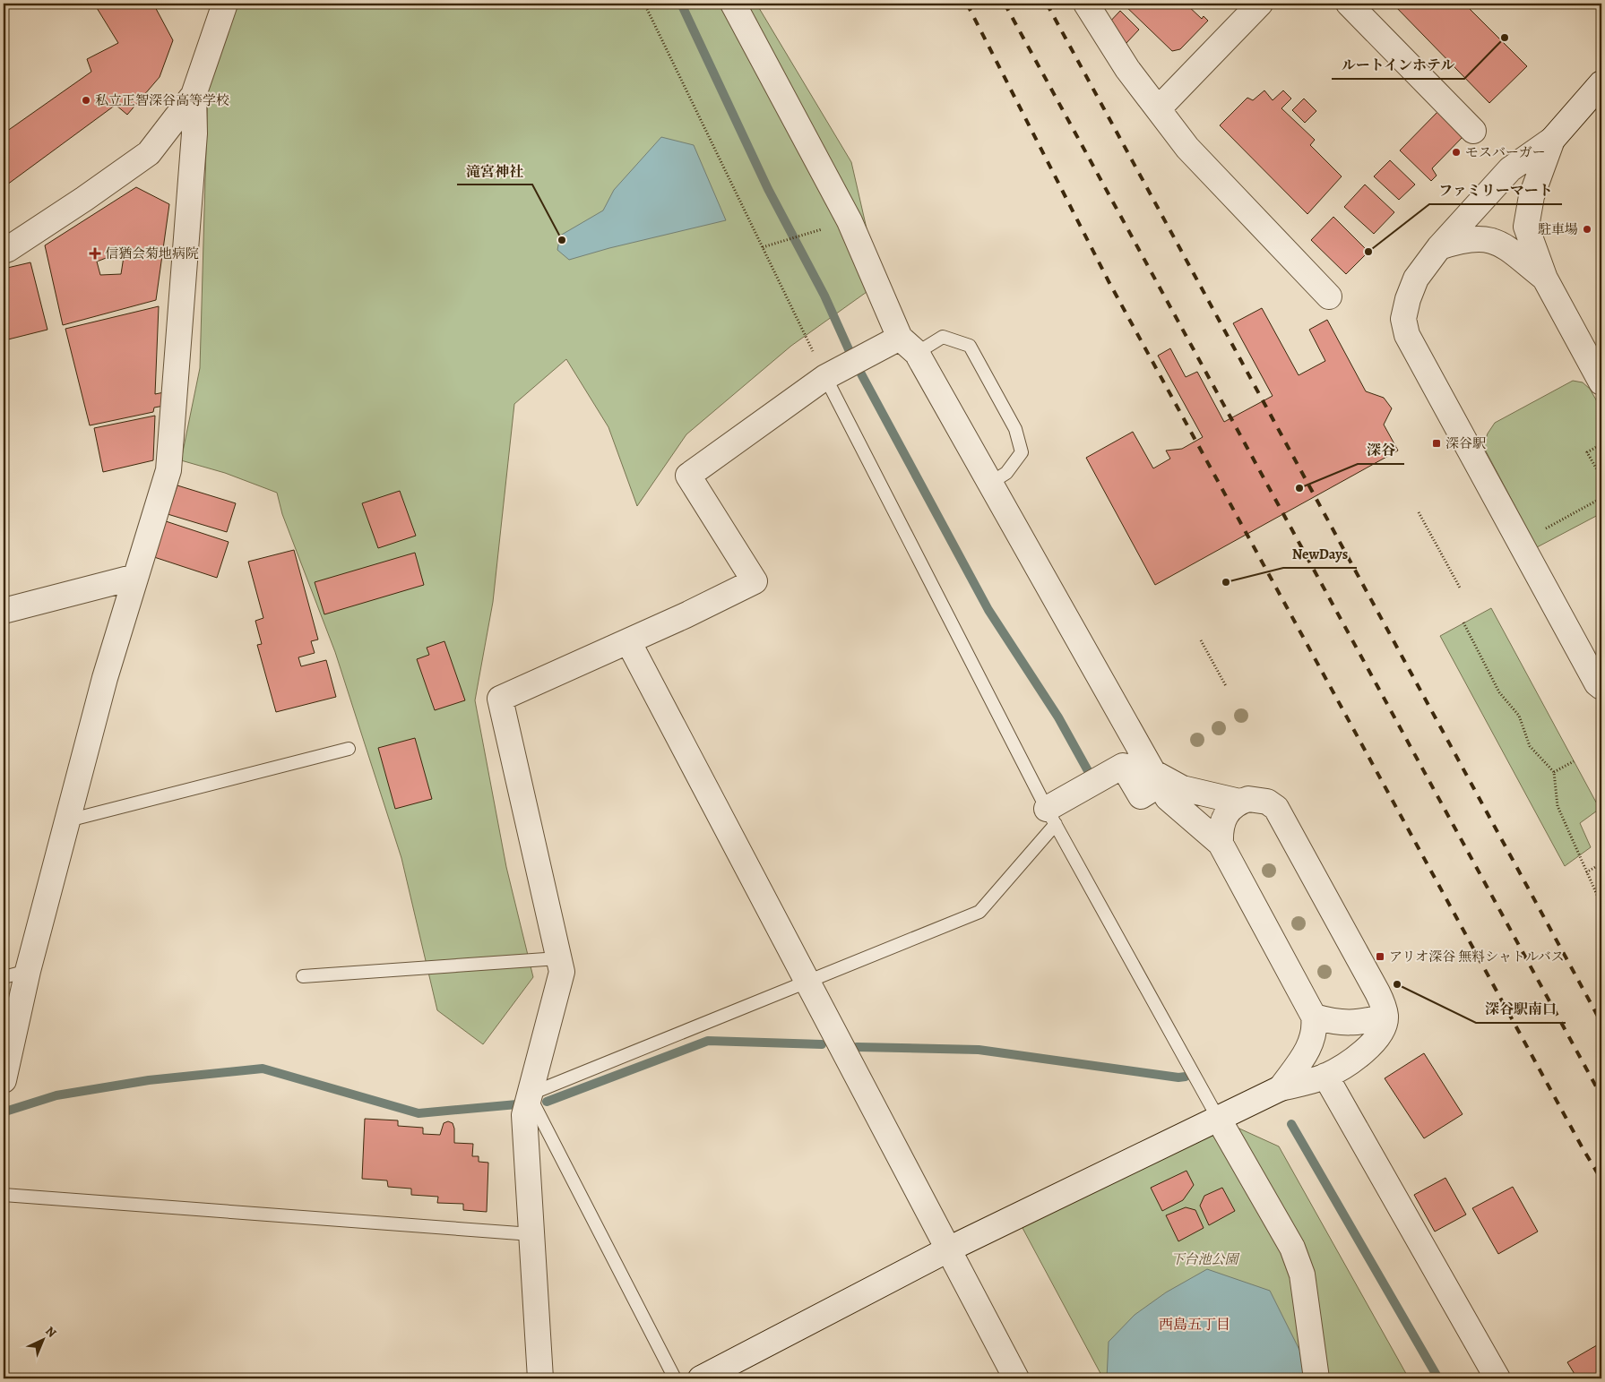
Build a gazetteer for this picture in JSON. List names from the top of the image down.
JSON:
{
  "districts": ["西島五丁目"],
  "parks": ["下台池公園"],
  "places": {
    "other": [
      "ルートインホテル",
      "私立正智深谷高等学校",
      "モスバーガー",
      "駐車場",
      "滝宮神社",
      "ファミリーマート",
      "深谷",
      "NewDays",
      "深谷駅南口"
    ],
    "health": ["信猶会菊地病院"],
    "transit": ["深谷駅", "アリオ深谷 無料シャトルバス"]
  },
  "north": "top right"
}
